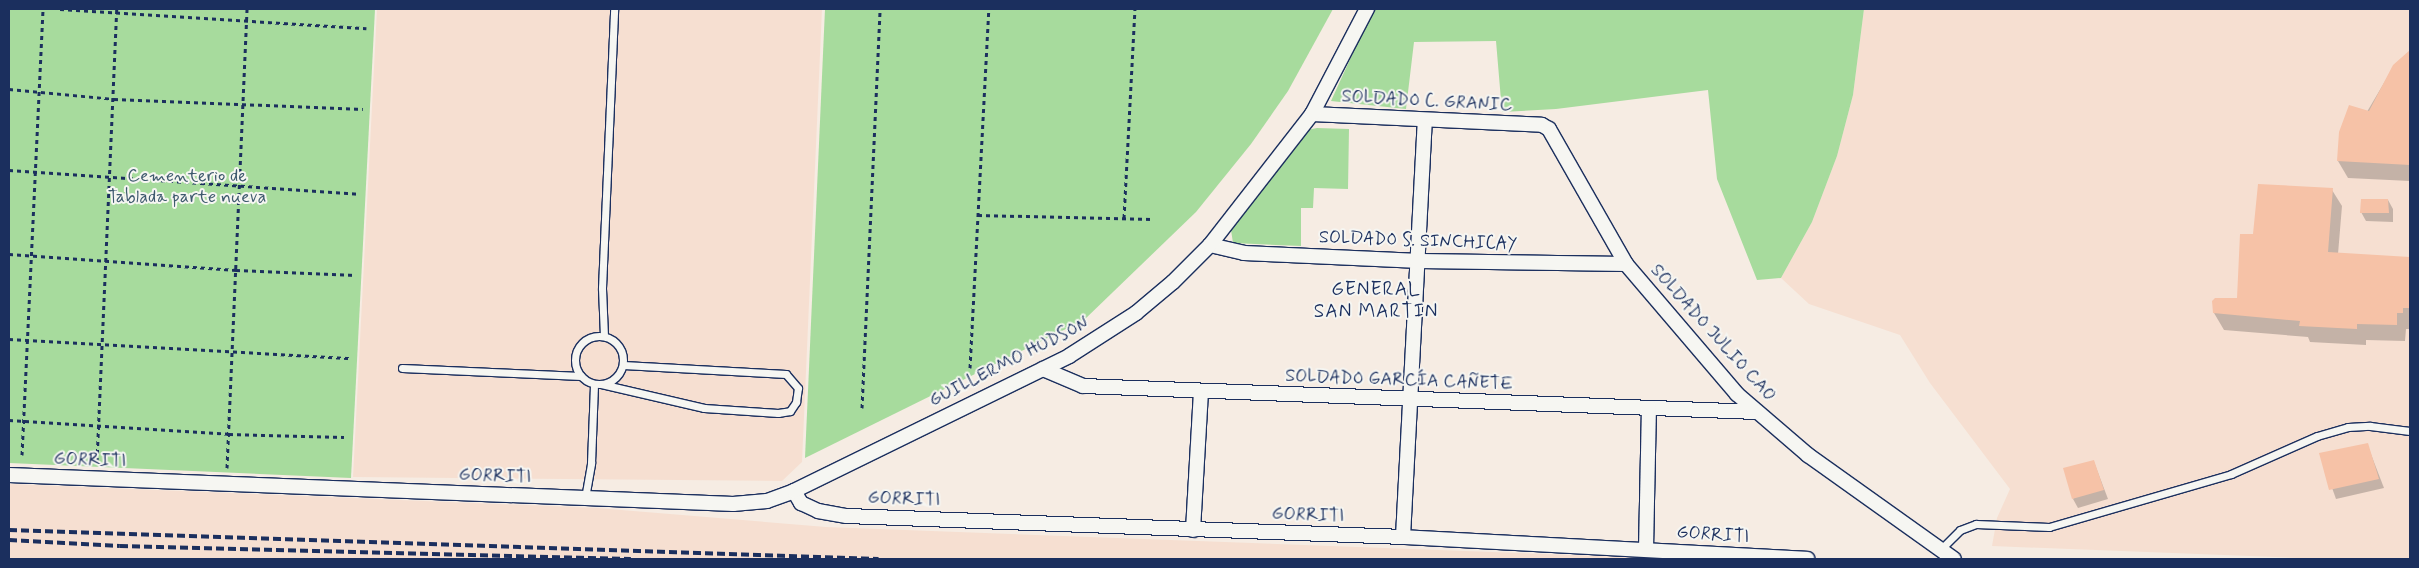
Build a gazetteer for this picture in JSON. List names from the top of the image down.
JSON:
{
  "streets": {
    "street": [
      "SOLDADO C. GRANIC",
      "SOLDADO S. SINCHICAY",
      "SOLDADO JULIO CAO",
      "GUILLERMO HUDSON",
      "SOLDADO GARCÍA CAÑETE",
      "GORRITI"
    ]
  },
  "crossings": [
    ["SOLDADO C. GRANIC", "SOLDADO JULIO CAO"],
    ["SOLDADO C. GRANIC", "GUILLERMO HUDSON"],
    ["SOLDADO S. SINCHICAY", "SOLDADO JULIO CAO"],
    ["SOLDADO S. SINCHICAY", "GUILLERMO HUDSON"],
    ["SOLDADO JULIO CAO", "SOLDADO GARCÍA CAÑETE"],
    ["GUILLERMO HUDSON", "SOLDADO GARCÍA CAÑETE"],
    ["GUILLERMO HUDSON", "GORRITI"]
  ],
  "districts": ["GENERAL SAN MARTIN"],
  "parks": ["Cementerio de Tablada parte nueva"]
}
